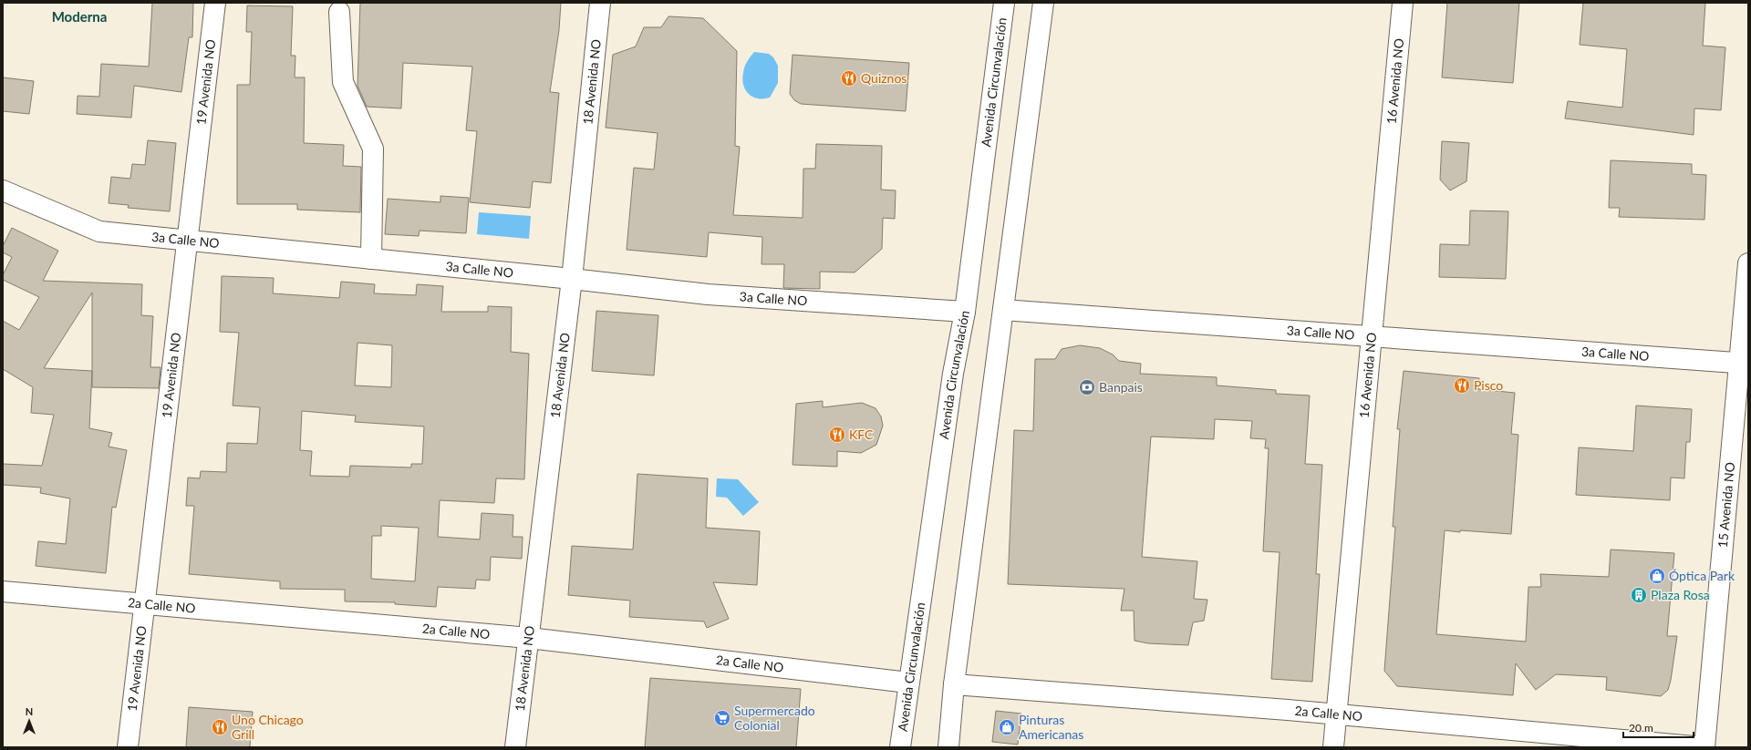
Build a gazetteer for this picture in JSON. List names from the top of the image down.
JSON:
{
  "streets": {
    "main road": [
      "16 Avenida NO",
      "19 Avenida NO",
      "18 Avenida NO",
      "Avenida Circunvalación",
      "3a Calle NO",
      "15 Avenida NO",
      "2a Calle NO"
    ]
  },
  "crossings": [
    ["16 Avenida NO", "3a Calle NO"],
    ["16 Avenida NO", "2a Calle NO"],
    ["19 Avenida NO", "3a Calle NO"],
    ["19 Avenida NO", "2a Calle NO"],
    ["18 Avenida NO", "3a Calle NO"],
    ["18 Avenida NO", "2a Calle NO"],
    ["Avenida Circunvalación", "3a Calle NO"],
    ["Avenida Circunvalación", "2a Calle NO"],
    ["3a Calle NO", "15 Avenida NO"],
    ["15 Avenida NO", "2a Calle NO"]
  ],
  "districts": ["Moderna"],
  "places": {
    "restaurant": [
      "Quiznos",
      "Pisco",
      "KFC",
      "Uno Chicago Grill"
    ],
    "bank": ["Banpais"],
    "shop": ["Óptica Park", "Pinturas Americanas"],
    "building": ["Plaza Rosa"],
    "supermarket": ["Supermercado Colonial"]
  },
  "scale_bar": "20 m",
  "north": "top"
}
